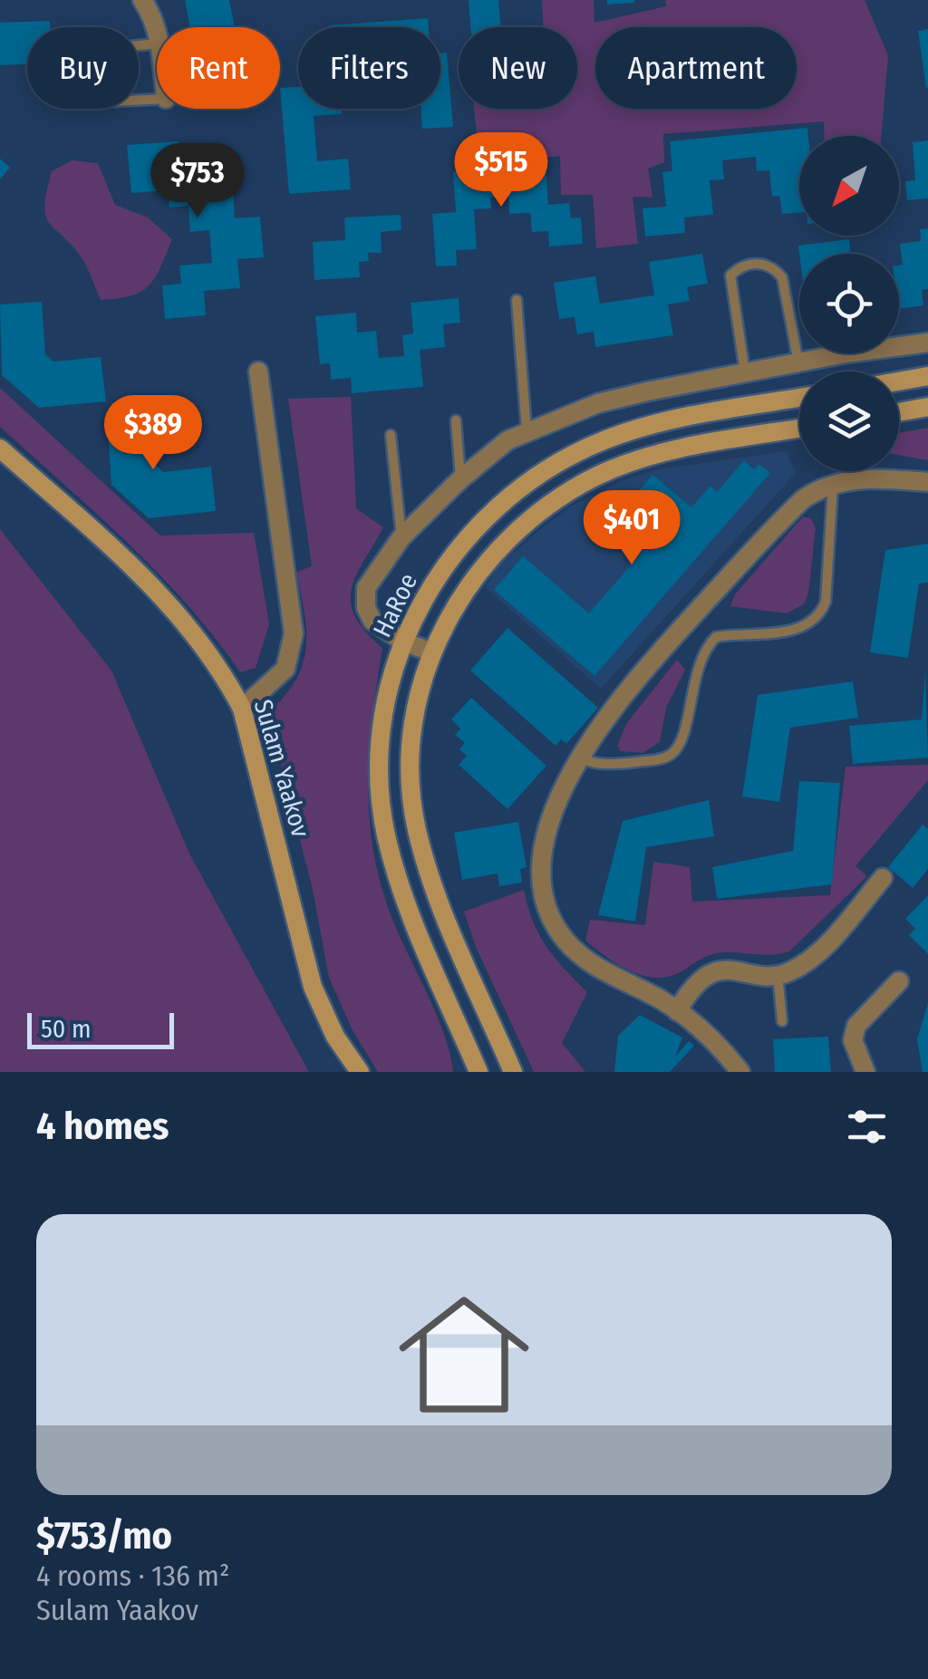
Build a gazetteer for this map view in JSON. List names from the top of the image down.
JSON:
{
  "streets": {
    "street": ["HaRoe", "Sulam Yaakov"]
  },
  "scale_bar": "50 m",
  "north": "bottom left",
  "page": {
    "chip": [
      "Buy",
      "Rent",
      "Filters",
      "New",
      "Apartment"
    ],
    "price": [
      "$515",
      "$753",
      "$389",
      "$401"
    ],
    "scale": "50 m",
    "heading": "4 homes",
    "list": [
      {
        "name": "$753/mo",
        "note": "4 rooms · 136 m² · Sulam Yaakov"
      }
    ]
  }
}
